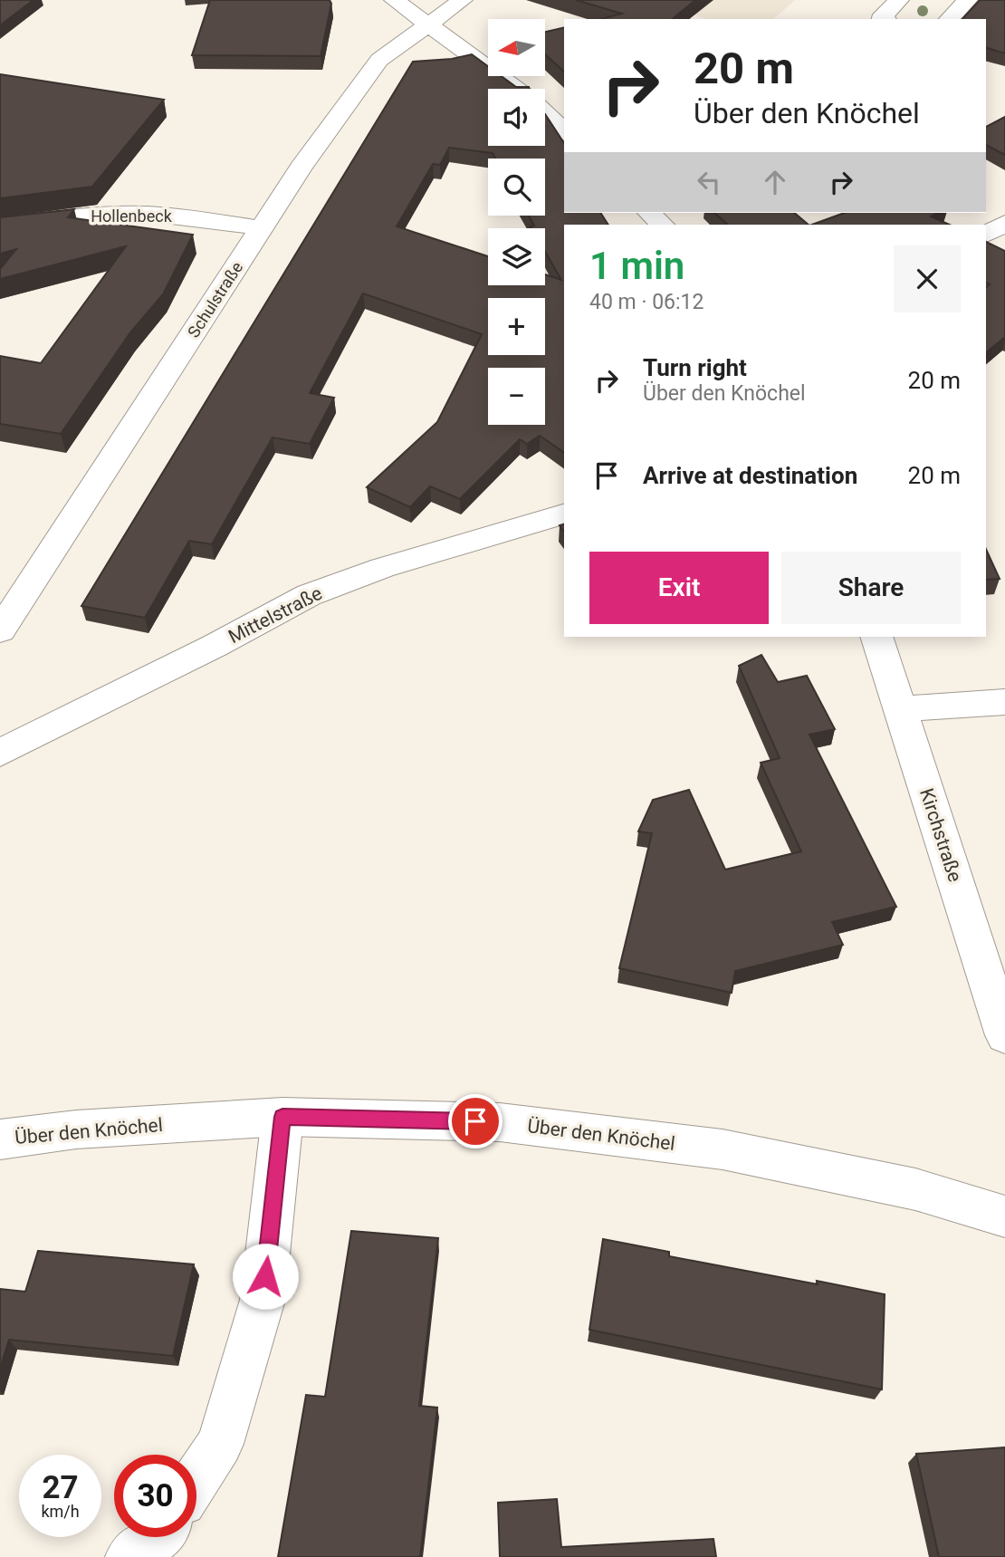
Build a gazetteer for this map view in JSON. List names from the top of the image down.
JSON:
{
  "streets": {
    "street": [
      "Hollenbeck",
      "Schulstraße",
      "Mittelstraße",
      "Kirchstraße",
      "Über den Knöchel"
    ]
  },
  "crossings": [
    ["Hollenbeck", "Schulstraße"]
  ],
  "north": "left",
  "page": {
    "map_buttons": ["+", "−"],
    "turn": ["20 m", "Über den Knöchel"],
    "heading": ["1 min", "40 m · 06:12"],
    "list": [
      {
        "name": "Turn right",
        "note": "Über den Knöchel",
        "value": "20 m"
      },
      {
        "name": "Arrive at destination",
        "value": "20 m"
      }
    ],
    "buttons": ["Exit", "Share"],
    "speed": "27 km/h",
    "limit": "30"
  }
}
